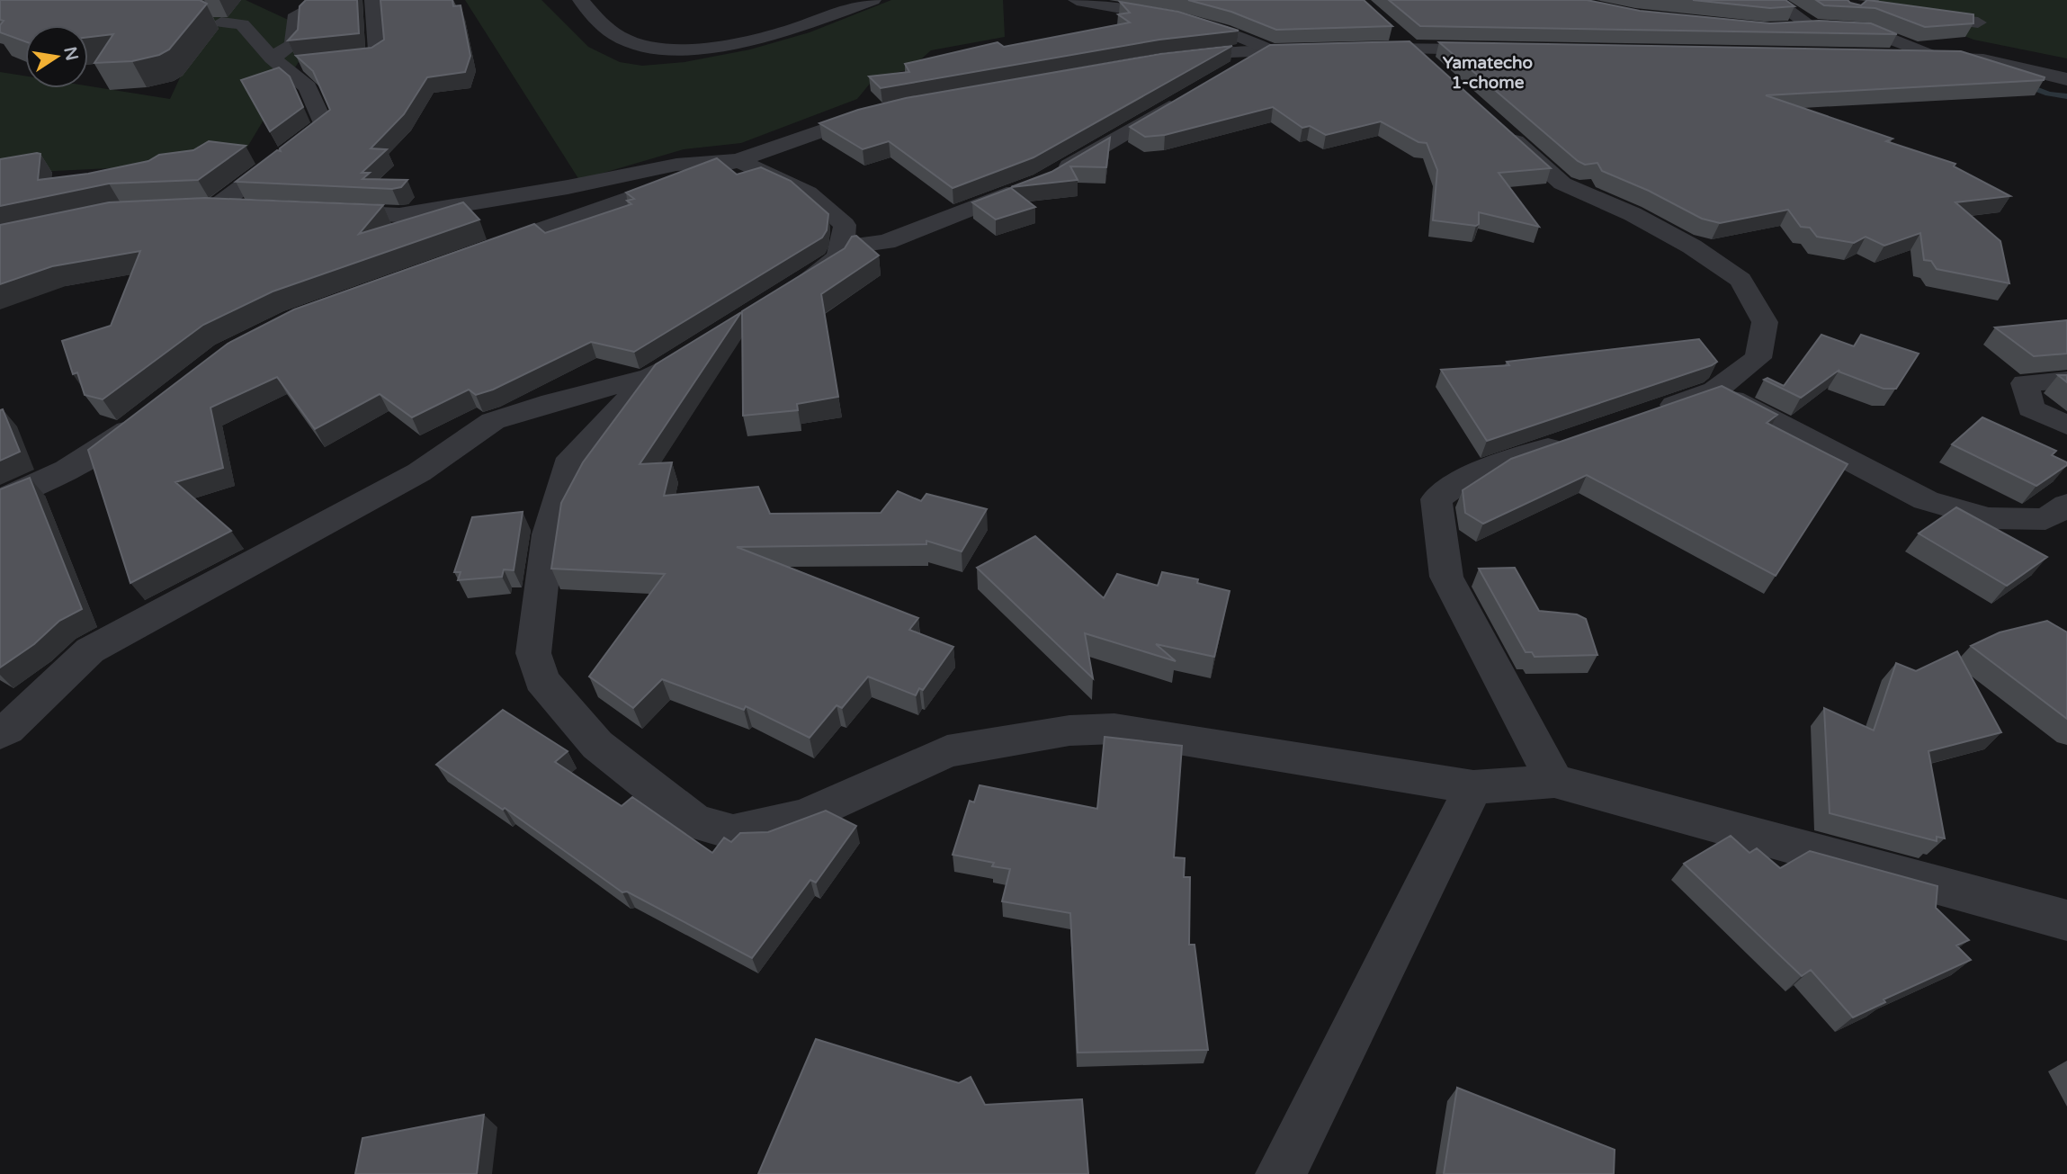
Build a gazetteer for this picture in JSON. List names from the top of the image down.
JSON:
{
  "districts": ["Yamatecho 1-chome"],
  "north": "right"
}
